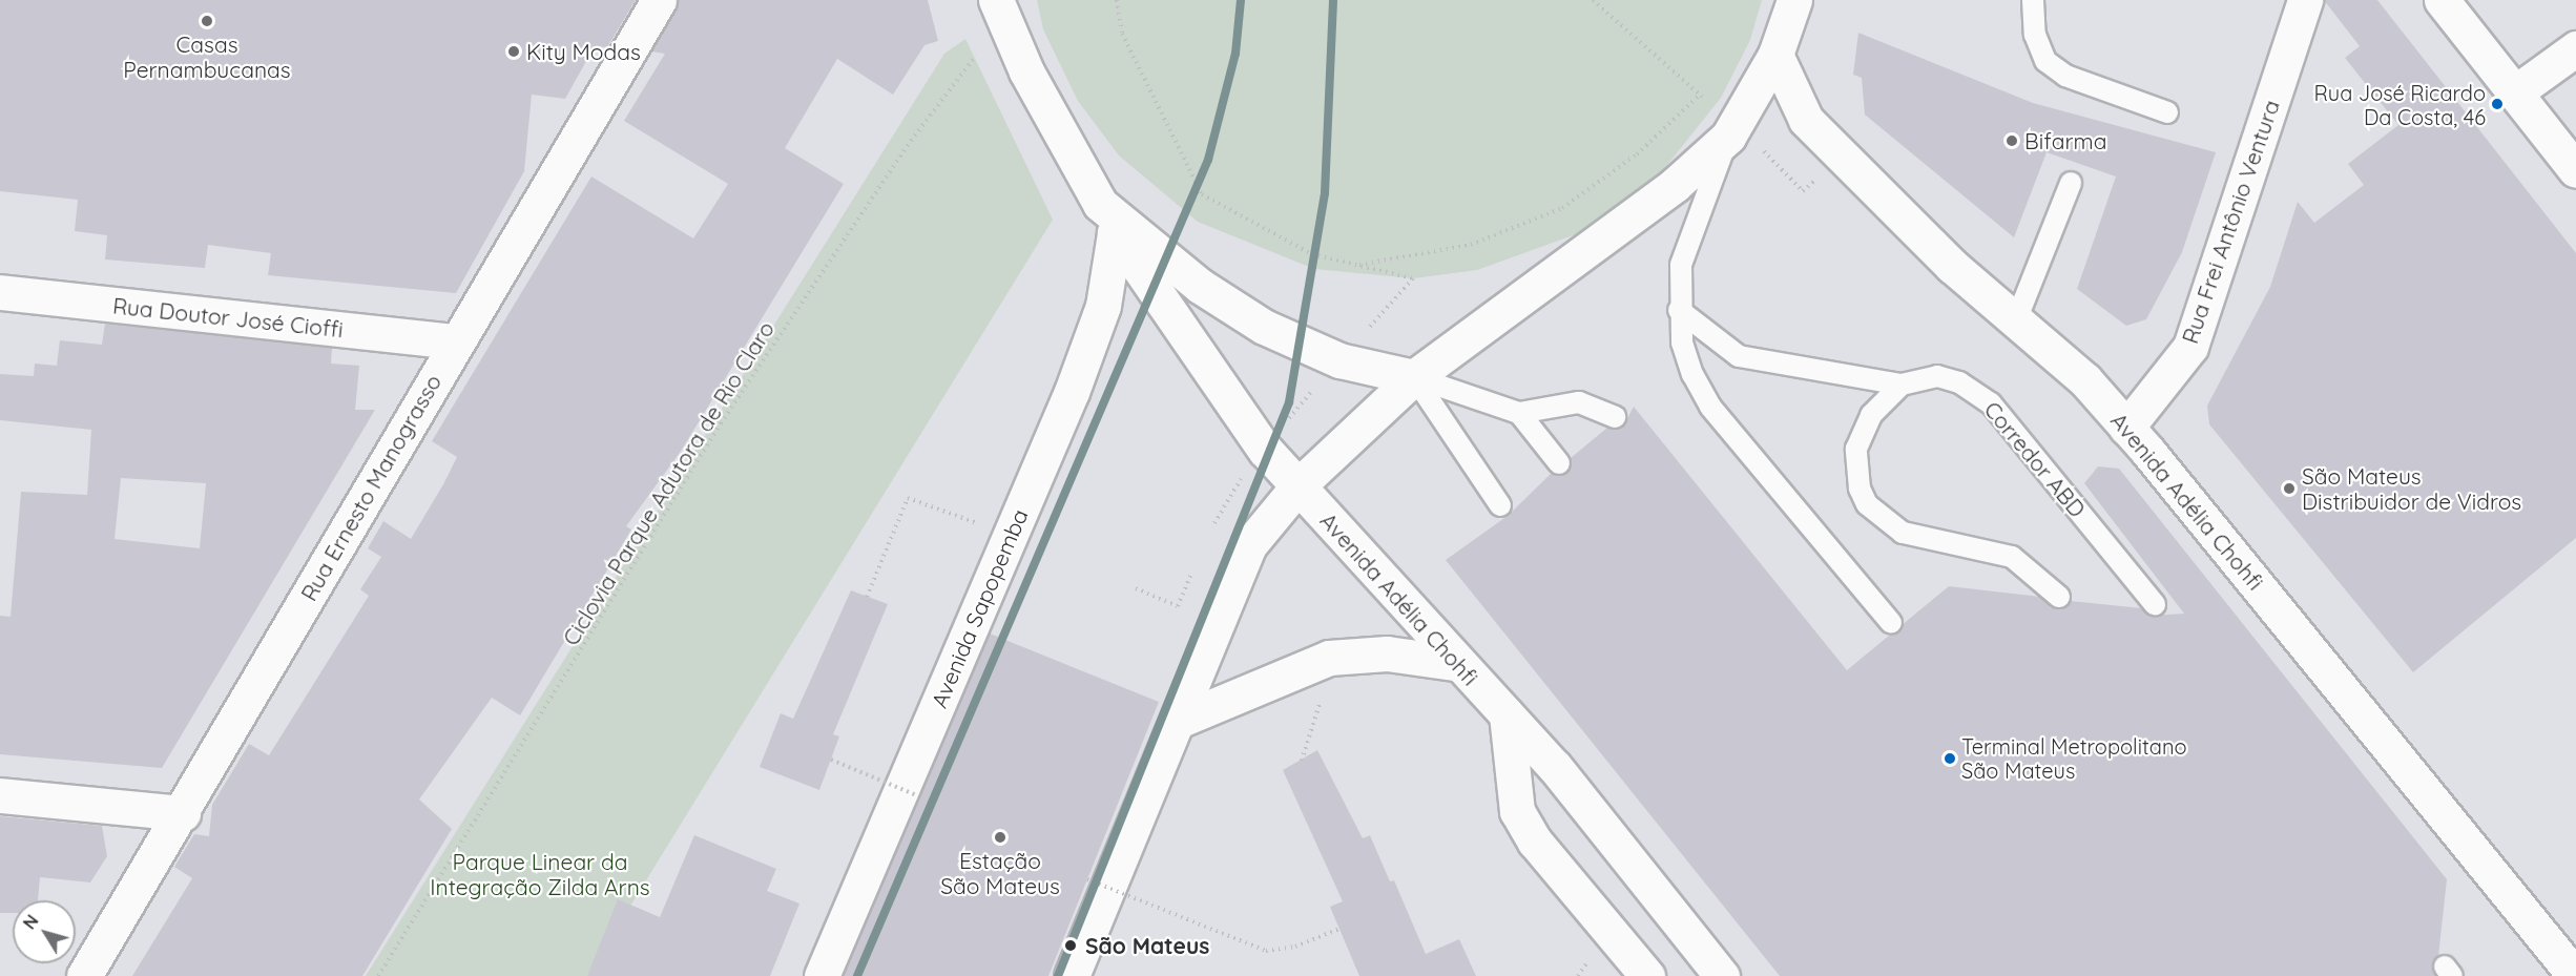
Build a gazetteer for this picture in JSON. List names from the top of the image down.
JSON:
{
  "streets": {
    "main road": [
      "Rua Frei Antônio Ventura",
      "Rua Doutor José Cioffi",
      "Rua Ernesto Manograsso",
      "Avenida Adélia Chohfi",
      "Avenida Sapopemba"
    ],
    "lane": ["Corredor ABD"],
    "path": ["Ciclovia Parque Adutora de Rio Claro"]
  },
  "crossings": [
    ["Rua Frei Antônio Ventura", "Avenida Adélia Chohfi"],
    ["Rua Doutor José Cioffi", "Rua Ernesto Manograsso"],
    ["Ciclovia Parque Adutora de Rio Claro", "Avenida Adélia Chohfi"],
    ["Avenida Adélia Chohfi", "Avenida Sapopemba"]
  ],
  "parks": ["Parque Linear da Integração Zilda Arns"],
  "places": [
    "Casas Pernambucanas",
    "Kity Modas",
    "Rua José Ricardo Da Costa, 46",
    "Bifarma",
    "São Mateus Distribuidor de Vidros",
    "Terminal Metropolitano São Mateus",
    "Estação São Mateus",
    "São Mateus"
  ],
  "north": "top left"
}
